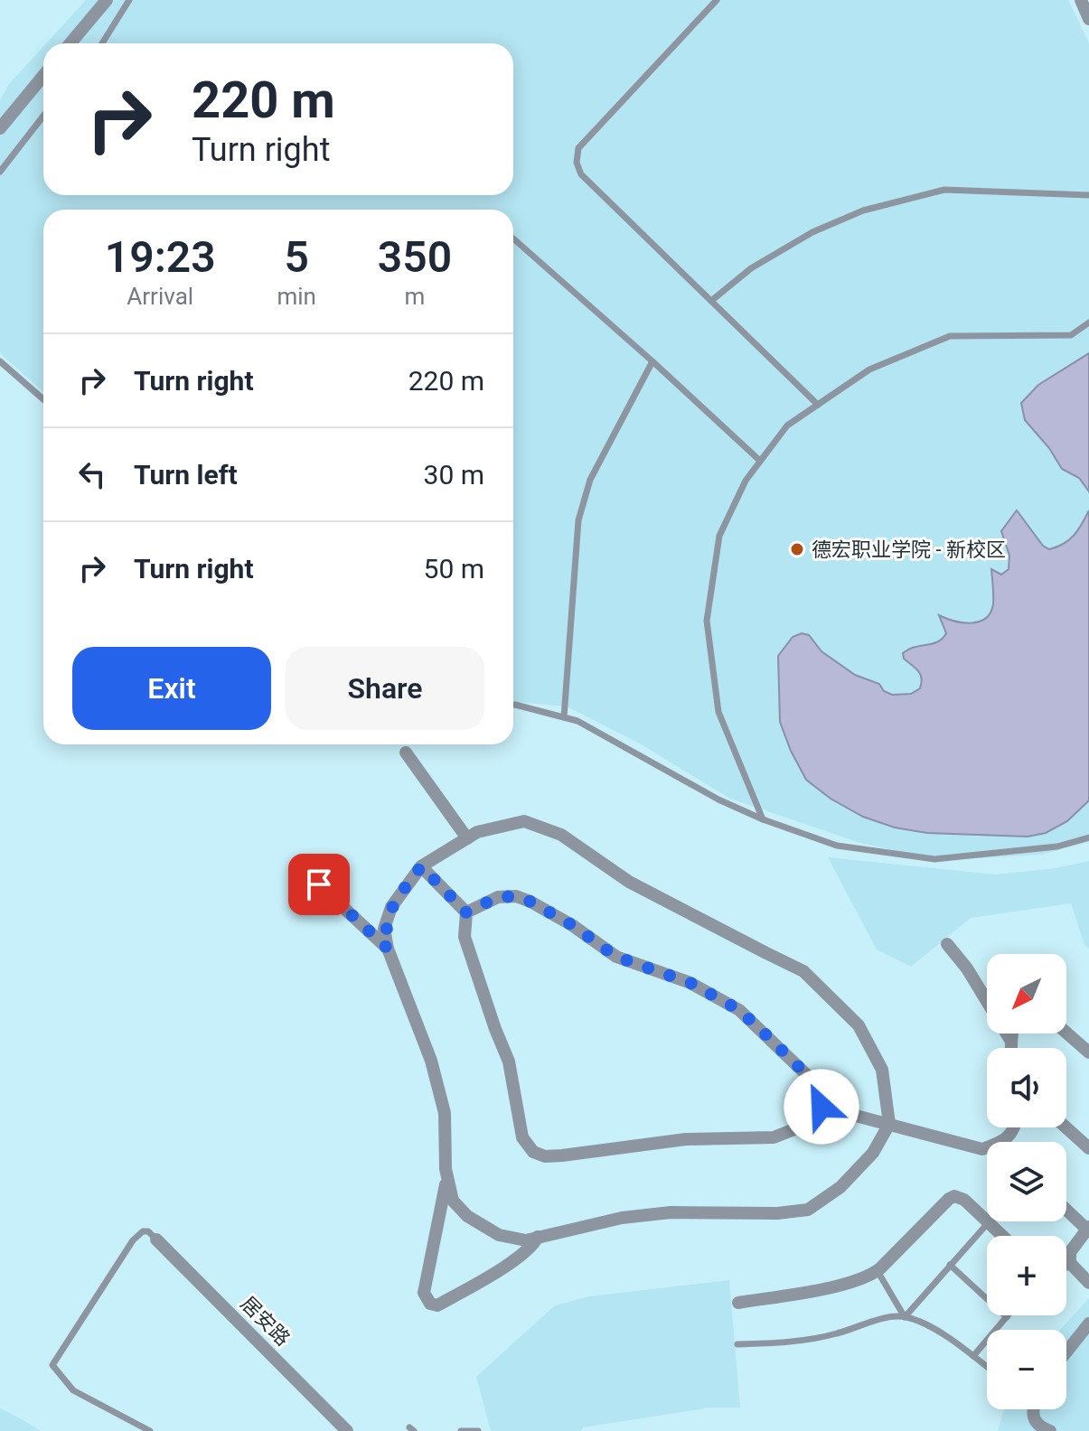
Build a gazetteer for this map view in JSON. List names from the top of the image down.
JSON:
{
  "streets": {
    "street": ["居安路"]
  },
  "places": ["德宏职业学院 - 新校区"],
  "north": "bottom left",
  "page": {
    "turn": ["220 m", "Turn right"],
    "eta": [
      "19:23",
      "Arrival",
      "5",
      "min",
      "350",
      "m"
    ],
    "list": [
      {
        "name": "Turn right",
        "value": "220 m"
      },
      {
        "name": "Turn left",
        "value": "30 m"
      },
      {
        "name": "Turn right",
        "value": "50 m"
      }
    ],
    "buttons": ["Exit", "Share"],
    "map_buttons": ["+", "−"]
  }
}
